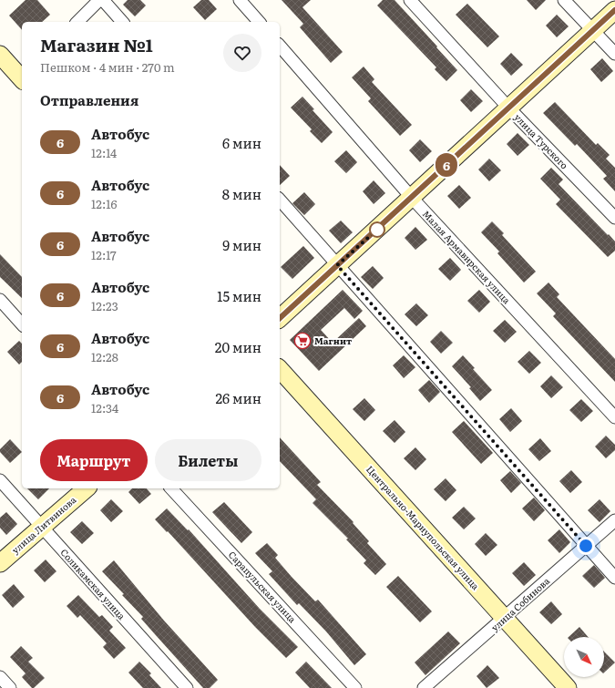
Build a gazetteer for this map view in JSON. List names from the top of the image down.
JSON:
{
  "streets": {
    "street": [
      "улица Турского",
      "Малая Армавирская улица",
      "улица Литвинова",
      "Центрально-Мариупольская улица",
      "Соликамская улица",
      "Сарапульская улица",
      "улица Собинова"
    ]
  },
  "crossings": [
    ["улица Литвинова", "Соликамская улица"],
    ["Центрально-Мариупольская улица", "улица Собинова"]
  ],
  "places": {
    "supermarket": ["Магнит"]
  },
  "lines": ["bus line 6"],
  "north": "bottom right",
  "page": {
    "on_map": "6",
    "heading": [
      ["Магазин №1", "Пешком · 4 мин · 270 m"],
      "Отправления"
    ],
    "list": [
      {
        "mark": "6",
        "name": "Автобус",
        "note": "12:14",
        "value": "6 мин"
      },
      {
        "mark": "6",
        "name": "Автобус",
        "note": "12:16",
        "value": "8 мин"
      },
      {
        "mark": "6",
        "name": "Автобус",
        "note": "12:17",
        "value": "9 мин"
      },
      {
        "mark": "6",
        "name": "Автобус",
        "note": "12:23",
        "value": "15 мин"
      },
      {
        "mark": "6",
        "name": "Автобус",
        "note": "12:28",
        "value": "20 мин"
      },
      {
        "mark": "6",
        "name": "Автобус",
        "note": "12:34",
        "value": "26 мин"
      }
    ],
    "buttons": ["Маршрут", "Билеты"]
  }
}
